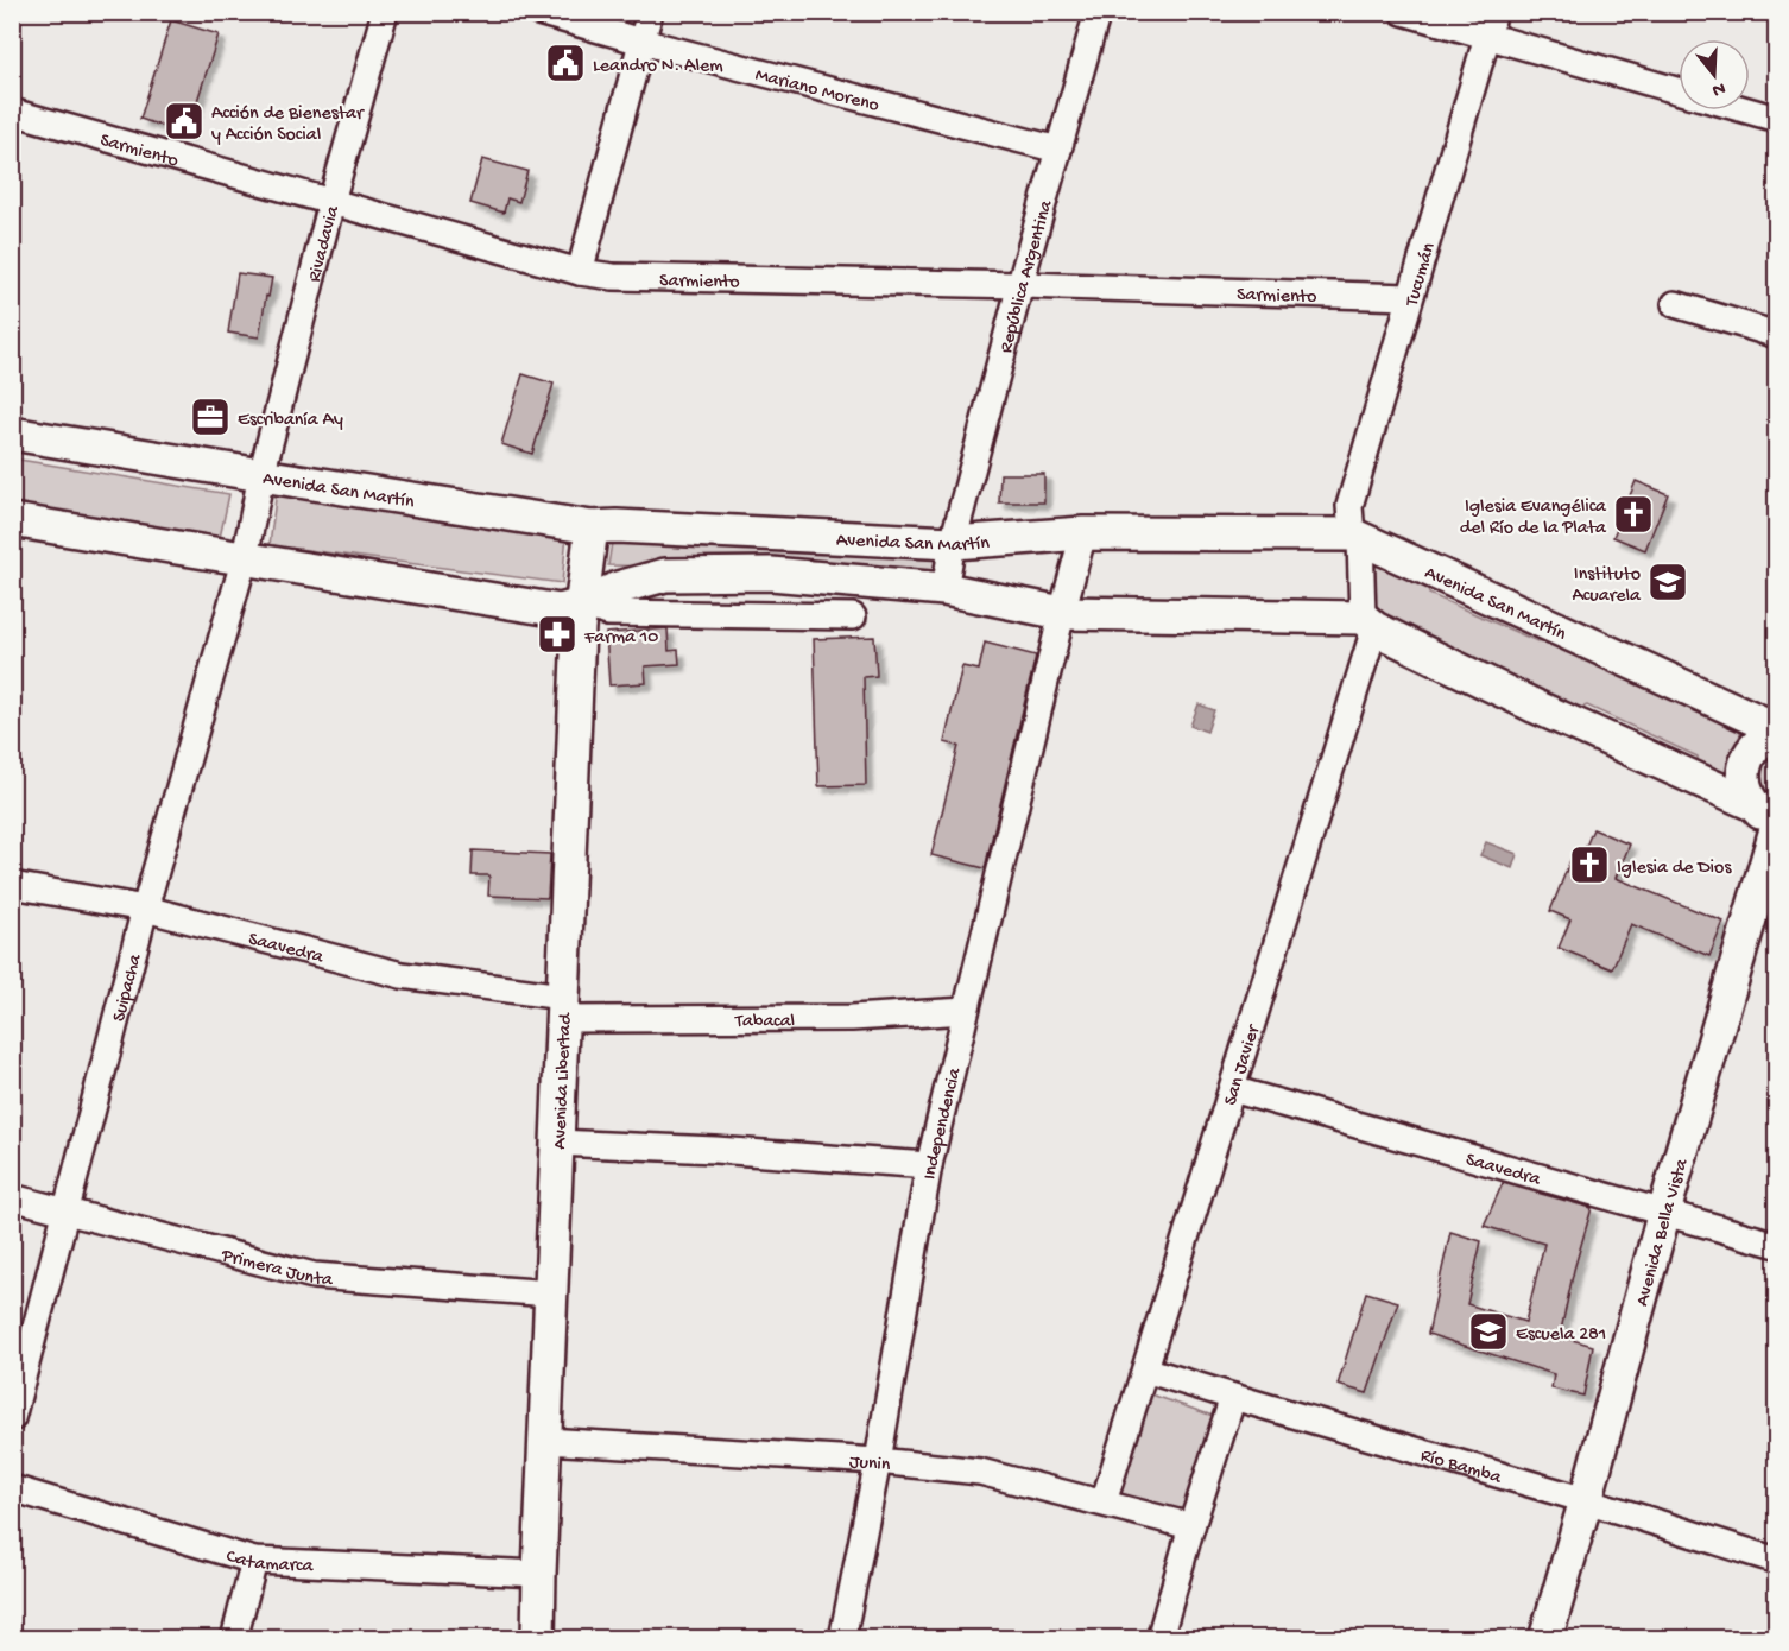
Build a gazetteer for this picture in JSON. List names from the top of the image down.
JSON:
{
  "streets": {
    "main road": ["Avenida San Martín", "Avenida Libertad", "Avenida Bella Vista"],
    "street": [
      "Mariano Moreno",
      "Sarmiento",
      "Rivadavia",
      "Tucumán",
      "República Argentina",
      "Saavedra",
      "Suipacha",
      "Tabacal",
      "San Javier",
      "Independencia",
      "Primera Junta",
      "Junin",
      "Río Bamba",
      "Catamarca"
    ]
  },
  "crossings": [
    ["Mariano Moreno", "República Argentina"],
    ["Sarmiento", "Rivadavia"],
    ["Sarmiento", "Tucumán"],
    ["Sarmiento", "República Argentina"],
    ["Rivadavia", "Avenida San Martín"],
    ["Rivadavia", "Suipacha"],
    ["Tucumán", "Avenida San Martín"],
    ["Tucumán", "San Javier"],
    ["República Argentina", "Avenida San Martín"],
    ["Avenida San Martín", "Avenida Libertad"],
    ["Avenida San Martín", "Independencia"],
    ["Saavedra", "Suipacha"],
    ["Saavedra", "Tabacal"],
    ["Saavedra", "San Javier"],
    ["Saavedra", "Avenida Libertad"],
    ["Saavedra", "Avenida Bella Vista"],
    ["Suipacha", "Primera Junta"],
    ["Tabacal", "Avenida Libertad"],
    ["Tabacal", "Independencia"],
    ["San Javier", "Junin"],
    ["San Javier", "Río Bamba"],
    ["Avenida Libertad", "Primera Junta"],
    ["Avenida Libertad", "Junin"],
    ["Avenida Libertad", "Catamarca"],
    ["Independencia", "Junin"],
    ["Avenida Bella Vista", "Río Bamba"]
  ],
  "places": {
    "public building": ["Leandro N. Alem", "Acción de Bienestar y Acción Social"],
    "office": ["Escribanía Ay"],
    "church": ["Iglesia Evangélica del Río de la Plata", "Iglesia de Dios"],
    "school or university": ["Instituto Acuarela", "Escuela 281"],
    "pharmacy": ["Farma 10"]
  },
  "north": "bottom"
}
